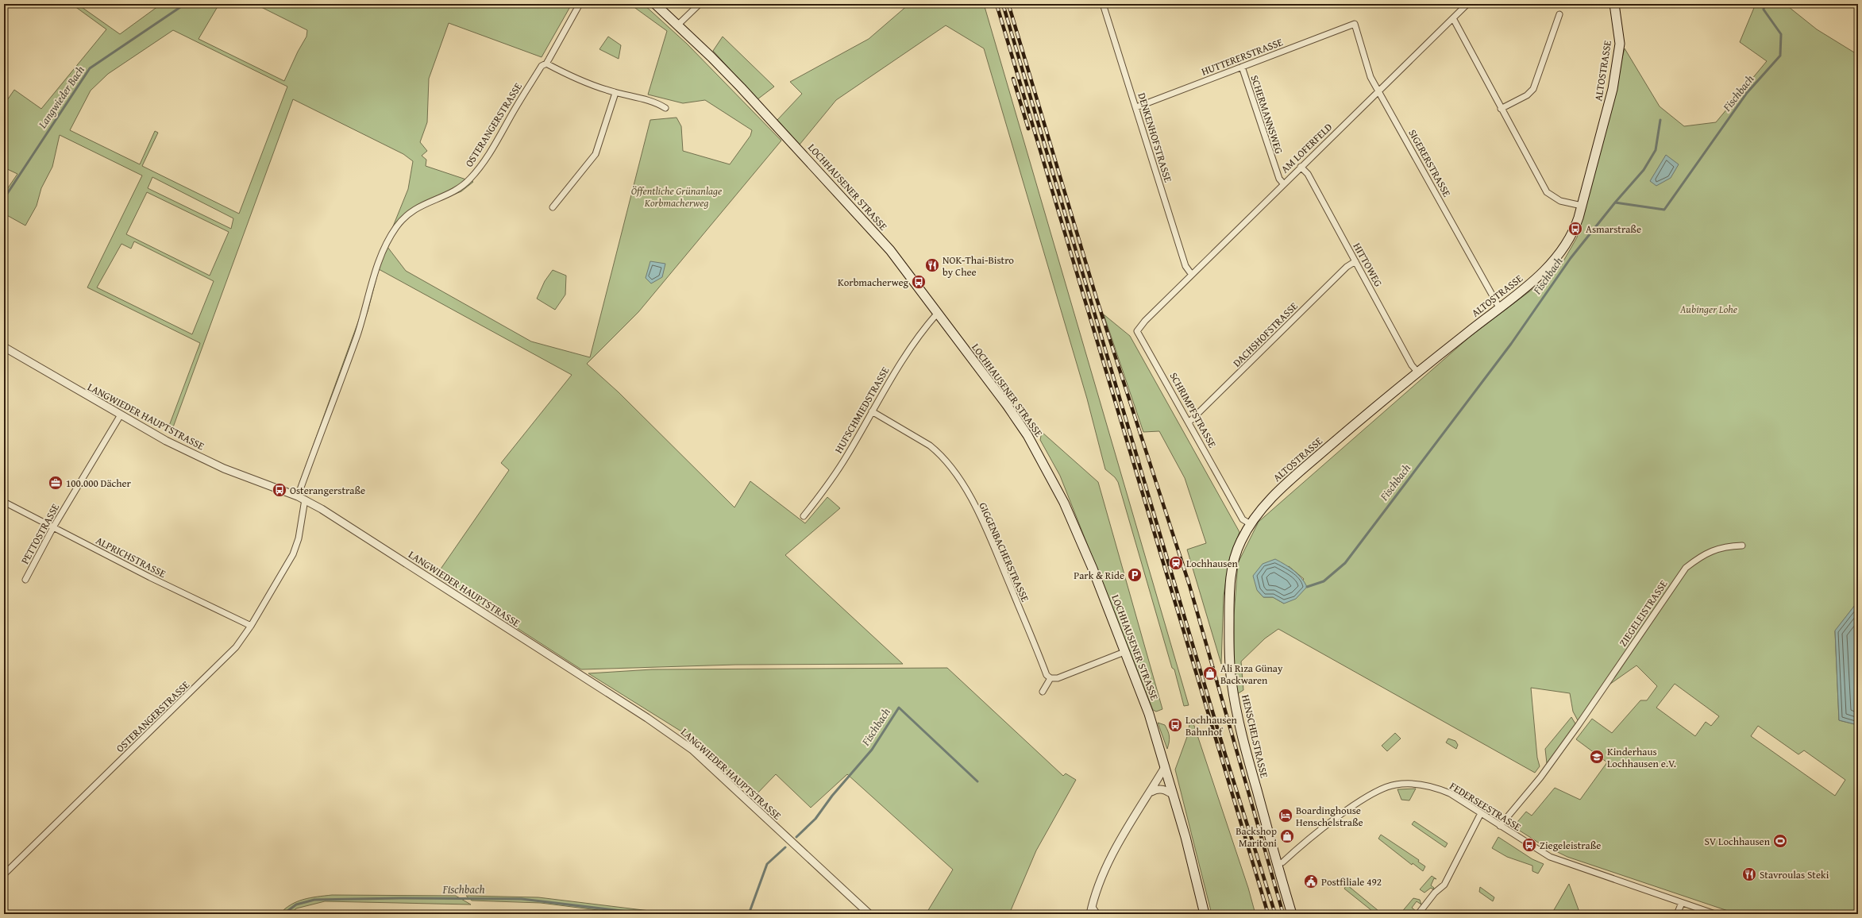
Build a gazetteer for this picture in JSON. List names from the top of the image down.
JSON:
{
  "streets": {
    "main road": ["ALTOSTRASSE", "LOCHHAUSENER STRASSE", "HENSCHELSTRASSE"],
    "street": [
      "HUTTERERSTRASSE",
      "SCHERMANNSWEG",
      "OSTERANGERSTRASSE",
      "DENKENHOFSTRASSE",
      "AM LOFERFELD",
      "SIGERERSTRASSE",
      "HITTOWEG",
      "DACHSHOFSTRASSE",
      "HUFSCHMIEDSTRASSE",
      "SCHRIMPFSTRASSE",
      "LANGWIEDER HAUPTSTRASSE",
      "PETTOSTRASSE",
      "GIGGENBACHERSTRASSE",
      "ALPRICHSTRASSE",
      "ZIEGELEISTRASSE",
      "FEDERSEESTRASSE"
    ]
  },
  "crossings": [
    ["HUTTERERSTRASSE", "SCHERMANNSWEG"],
    ["HUTTERERSTRASSE", "DENKENHOFSTRASSE"],
    ["HUTTERERSTRASSE", "SIGERERSTRASSE"],
    ["ALTOSTRASSE", "SIGERERSTRASSE"],
    ["ALTOSTRASSE", "HITTOWEG"],
    ["ALTOSTRASSE", "SCHRIMPFSTRASSE"],
    ["ALTOSTRASSE", "HENSCHELSTRASSE"],
    ["SCHERMANNSWEG", "AM LOFERFELD"],
    ["OSTERANGERSTRASSE", "LANGWIEDER HAUPTSTRASSE"],
    ["OSTERANGERSTRASSE", "ALPRICHSTRASSE"],
    ["DENKENHOFSTRASSE", "AM LOFERFELD"],
    ["AM LOFERFELD", "SIGERERSTRASSE"],
    ["AM LOFERFELD", "HITTOWEG"],
    ["AM LOFERFELD", "SCHRIMPFSTRASSE"],
    ["LOCHHAUSENER STRASSE", "HUFSCHMIEDSTRASSE"],
    ["HITTOWEG", "DACHSHOFSTRASSE"],
    ["DACHSHOFSTRASSE", "SCHRIMPFSTRASSE"],
    ["HUFSCHMIEDSTRASSE", "GIGGENBACHERSTRASSE"],
    ["SCHRIMPFSTRASSE", "HENSCHELSTRASSE"],
    ["LANGWIEDER HAUPTSTRASSE", "PETTOSTRASSE"],
    ["PETTOSTRASSE", "ALPRICHSTRASSE"],
    ["ZIEGELEISTRASSE", "FEDERSEESTRASSE"],
    ["HENSCHELSTRASSE", "FEDERSEESTRASSE"]
  ],
  "water": ["Fischbach", "Langwieder Bach"],
  "parks": ["Öffentliche Grünanlage Korbmacherweg", "Aubinger Lohe"],
  "places": {
    "bus stop": [
      "Asmarstraße",
      "Korbmacherweg",
      "Osterangerstraße",
      "Lochhausen Bahnhof",
      "Ziegeleistraße"
    ],
    "restaurant": ["NOK-Thai-Bistro by Chee", "Stavroulas Steki"],
    "office": ["100.000 Dächer"],
    "station": ["Lochhausen"],
    "parking": ["Park & Ride"],
    "shop": ["Ali Rıza Günay Backwaren", "Backshop Maritoni"],
    "school or university": ["Kinderhaus Lochhausen e.V."],
    "hotel": ["Boardinghouse Henschelstraße"],
    "sports": ["SV Lochhausen"],
    "public building": ["Postfiliale 492"]
  }
}
